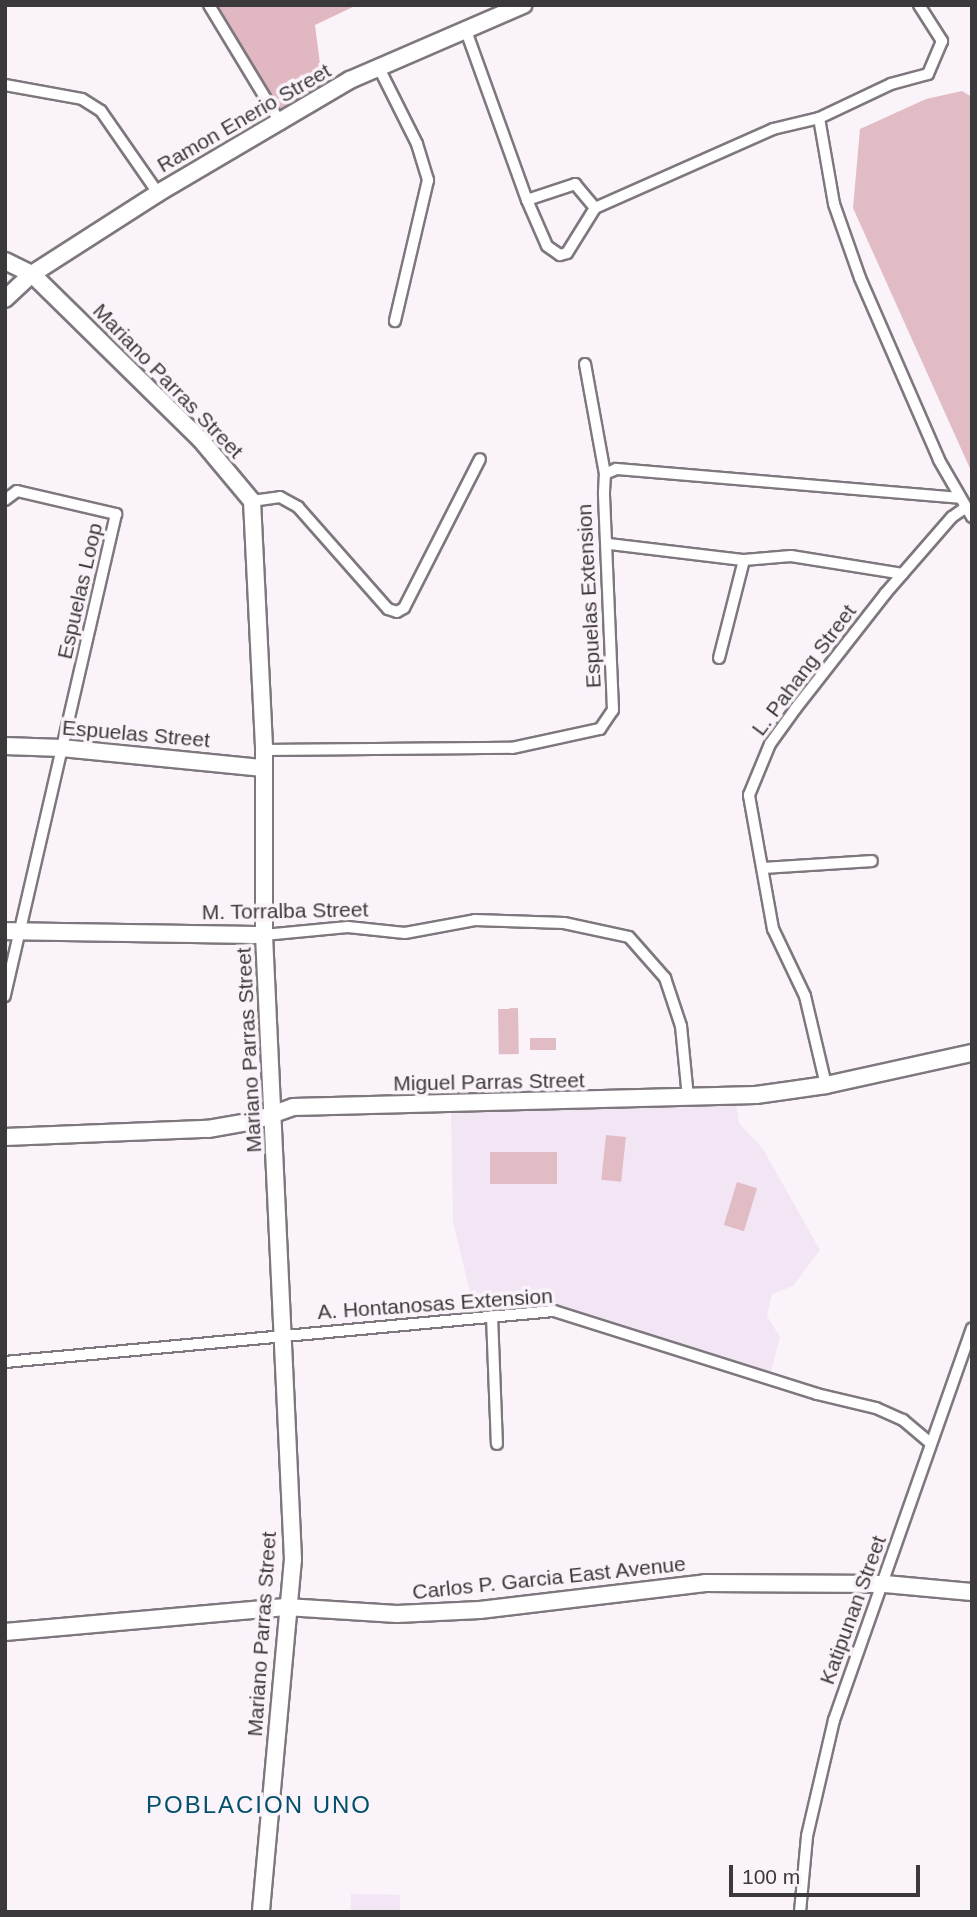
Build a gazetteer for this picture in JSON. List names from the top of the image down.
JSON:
{
  "streets": {
    "main road": [
      "Ramon Enerio Street",
      "Mariano Parras Street",
      "Espuelas Street",
      "M. Torralba Street",
      "Miguel Parras Street",
      "Carlos P. Garcia East Avenue"
    ],
    "street": [
      "Espuelas Loop",
      "Espuelas Extension",
      "L. Pahang Street",
      "A. Hontanosas Extension",
      "Katipunan Street"
    ]
  },
  "crossings": [
    ["Ramon Enerio Street", "Mariano Parras Street"],
    ["Mariano Parras Street", "Espuelas Extension"],
    ["Mariano Parras Street", "Espuelas Street"],
    ["Mariano Parras Street", "M. Torralba Street"],
    ["Mariano Parras Street", "Miguel Parras Street"],
    ["Mariano Parras Street", "A. Hontanosas Extension"],
    ["Mariano Parras Street", "Carlos P. Garcia East Avenue"],
    ["Espuelas Loop", "Espuelas Street"],
    ["Espuelas Extension", "L. Pahang Street"],
    ["L. Pahang Street", "Miguel Parras Street"],
    ["M. Torralba Street", "Miguel Parras Street"],
    ["A. Hontanosas Extension", "Katipunan Street"],
    ["Carlos P. Garcia East Avenue", "Katipunan Street"]
  ],
  "districts": ["POBLACION UNO"],
  "scale_bar": "100 m"
}
